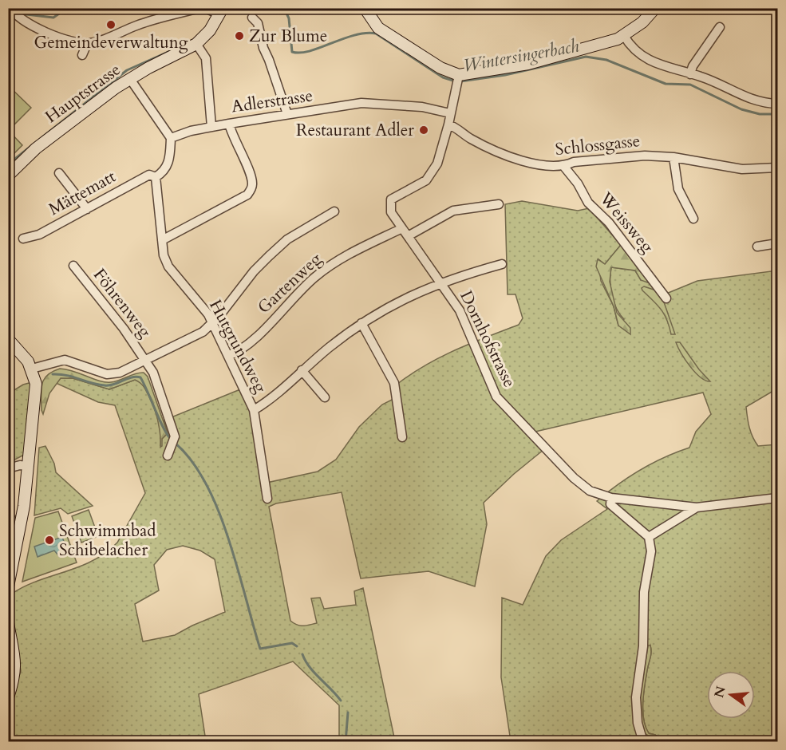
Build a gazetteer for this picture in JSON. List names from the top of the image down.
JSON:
{
  "streets": {
    "street": [
      "Hauptstrasse",
      "Adlerstrasse",
      "Schlossgasse",
      "Mättematt",
      "Weissweg",
      "Gartenweg",
      "Föhrenweg",
      "Dornhofstrasse",
      "Hutgrundweg"
    ]
  },
  "crossings": [
    ["Adlerstrasse", "Dornhofstrasse"],
    ["Schlossgasse", "Weissweg"],
    ["Schlossgasse", "Dornhofstrasse"],
    ["Mättematt", "Hutgrundweg"],
    ["Gartenweg", "Dornhofstrasse"],
    ["Gartenweg", "Hutgrundweg"]
  ],
  "water": ["Wintersingerbach"],
  "places": [
    "Gemeindeverwaltung",
    "Zur Blume",
    "Restaurant Adler",
    "Schwimmbad Schibelacher"
  ],
  "north": "left"
}
